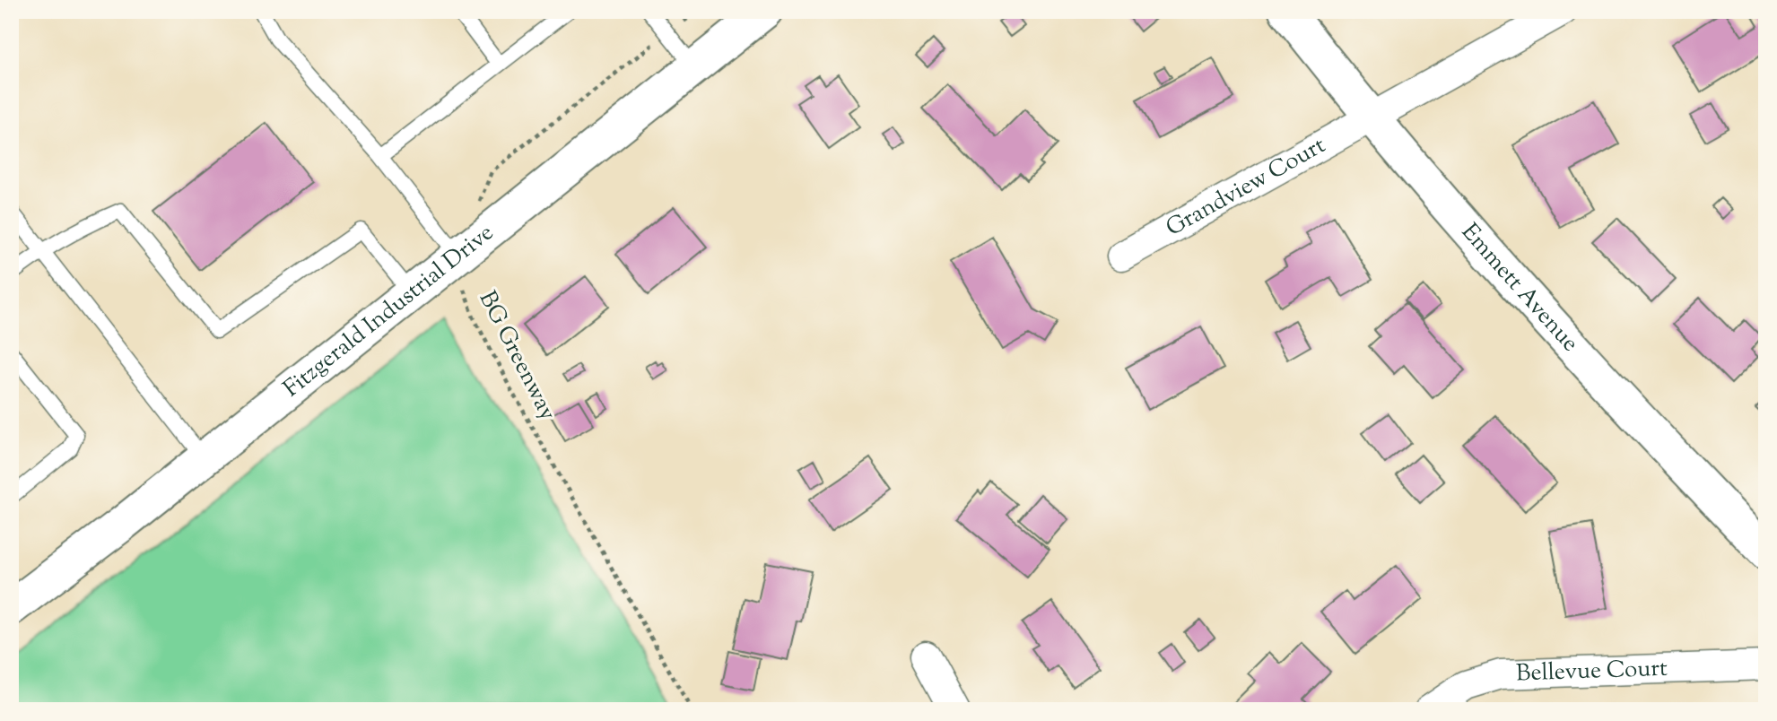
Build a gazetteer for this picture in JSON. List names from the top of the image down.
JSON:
{
  "streets": {
    "street": [
      "Grandview Court",
      "Emmett Avenue",
      "Fitzgerald Industrial Drive",
      "Bellevue Court"
    ],
    "path": ["BG Greenway"]
  },
  "crossings": [
    ["Grandview Court", "Emmett Avenue"],
    ["Fitzgerald Industrial Drive", "BG Greenway"]
  ]
}
